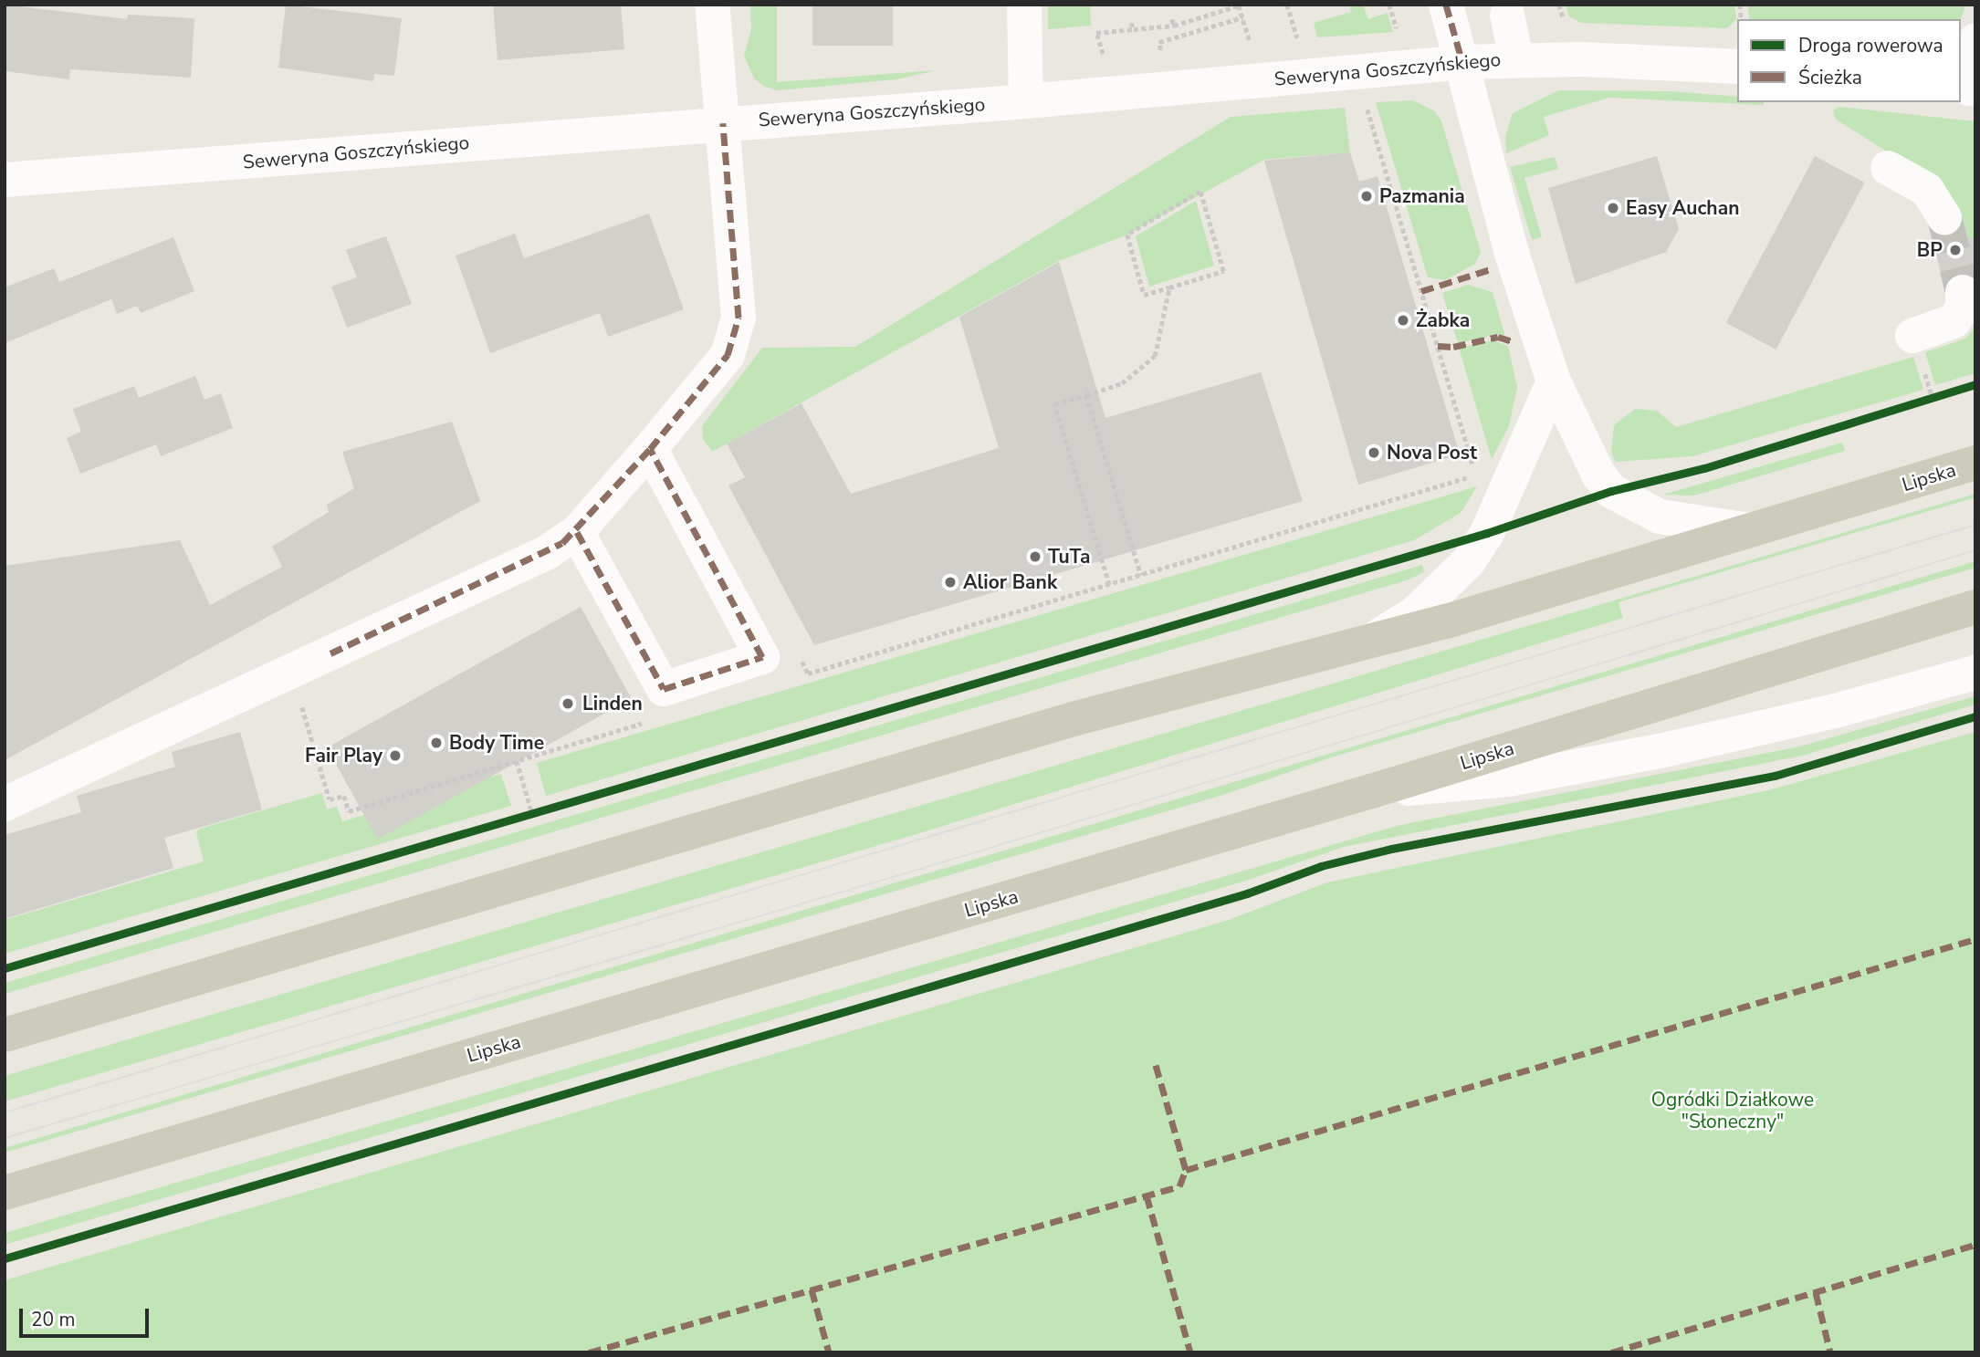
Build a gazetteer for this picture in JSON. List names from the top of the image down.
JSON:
{
  "streets": {
    "main road": ["Lipska"],
    "street": ["Seweryna Goszczyńskiego"]
  },
  "parks": ["Ogródki Działkowe \"Słoneczny\""],
  "places": [
    "Pazmania",
    "Easy Auchan",
    "BP",
    "Żabka",
    "Nova Post",
    "TuTa",
    "Alior Bank",
    "Linden",
    "Body Time",
    "Fair Play"
  ],
  "legend": ["Droga rowerowa", "Ścieżka"],
  "scale_bar": "20 m"
}
